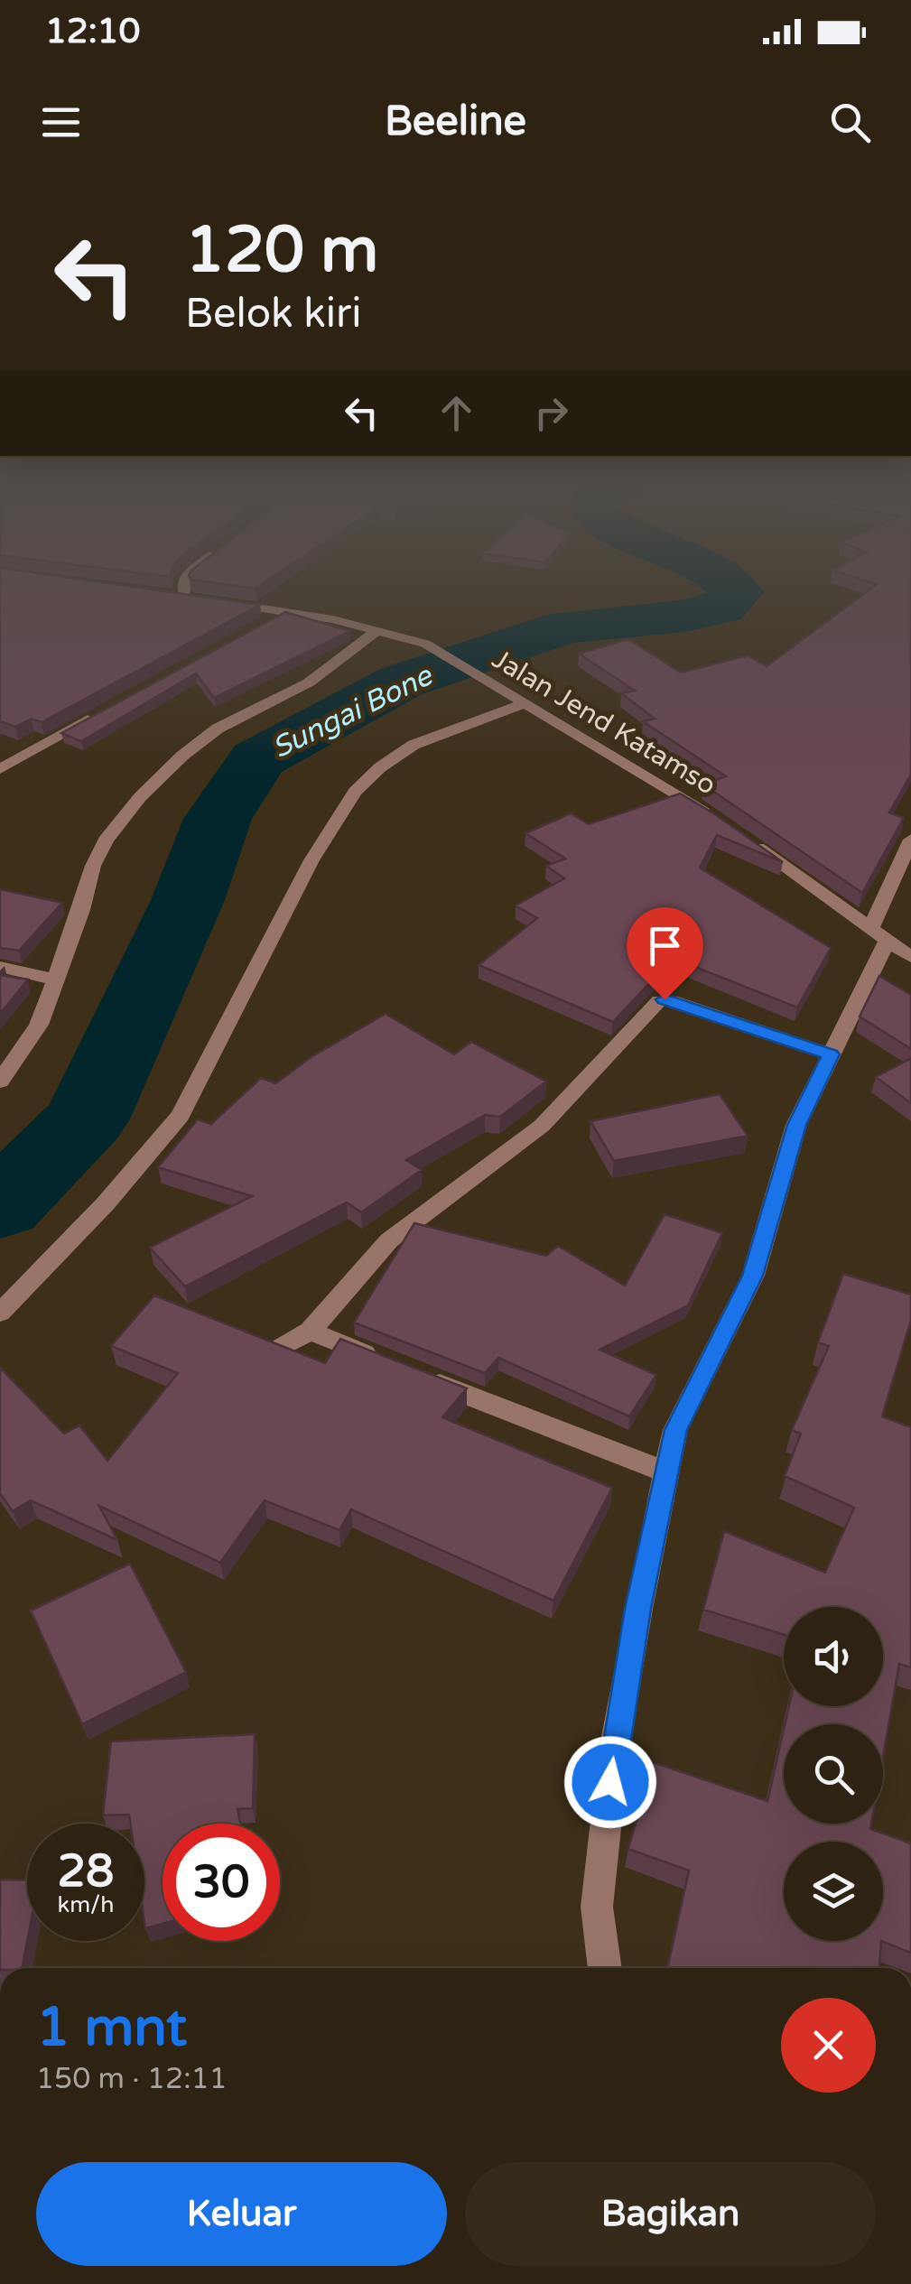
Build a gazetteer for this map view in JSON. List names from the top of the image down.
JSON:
{
  "streets": {
    "street": ["Jalan Jend Katamso"]
  },
  "water": ["Sungai Bone"],
  "page": {
    "status": "12:10",
    "header": "Beeline",
    "turn": ["120 m", "Belok kiri"],
    "speed": "28 km/h",
    "limit": "30",
    "heading": ["1 mnt", "150 m · 12:11"],
    "buttons": ["Keluar", "Bagikan"]
  }
}
